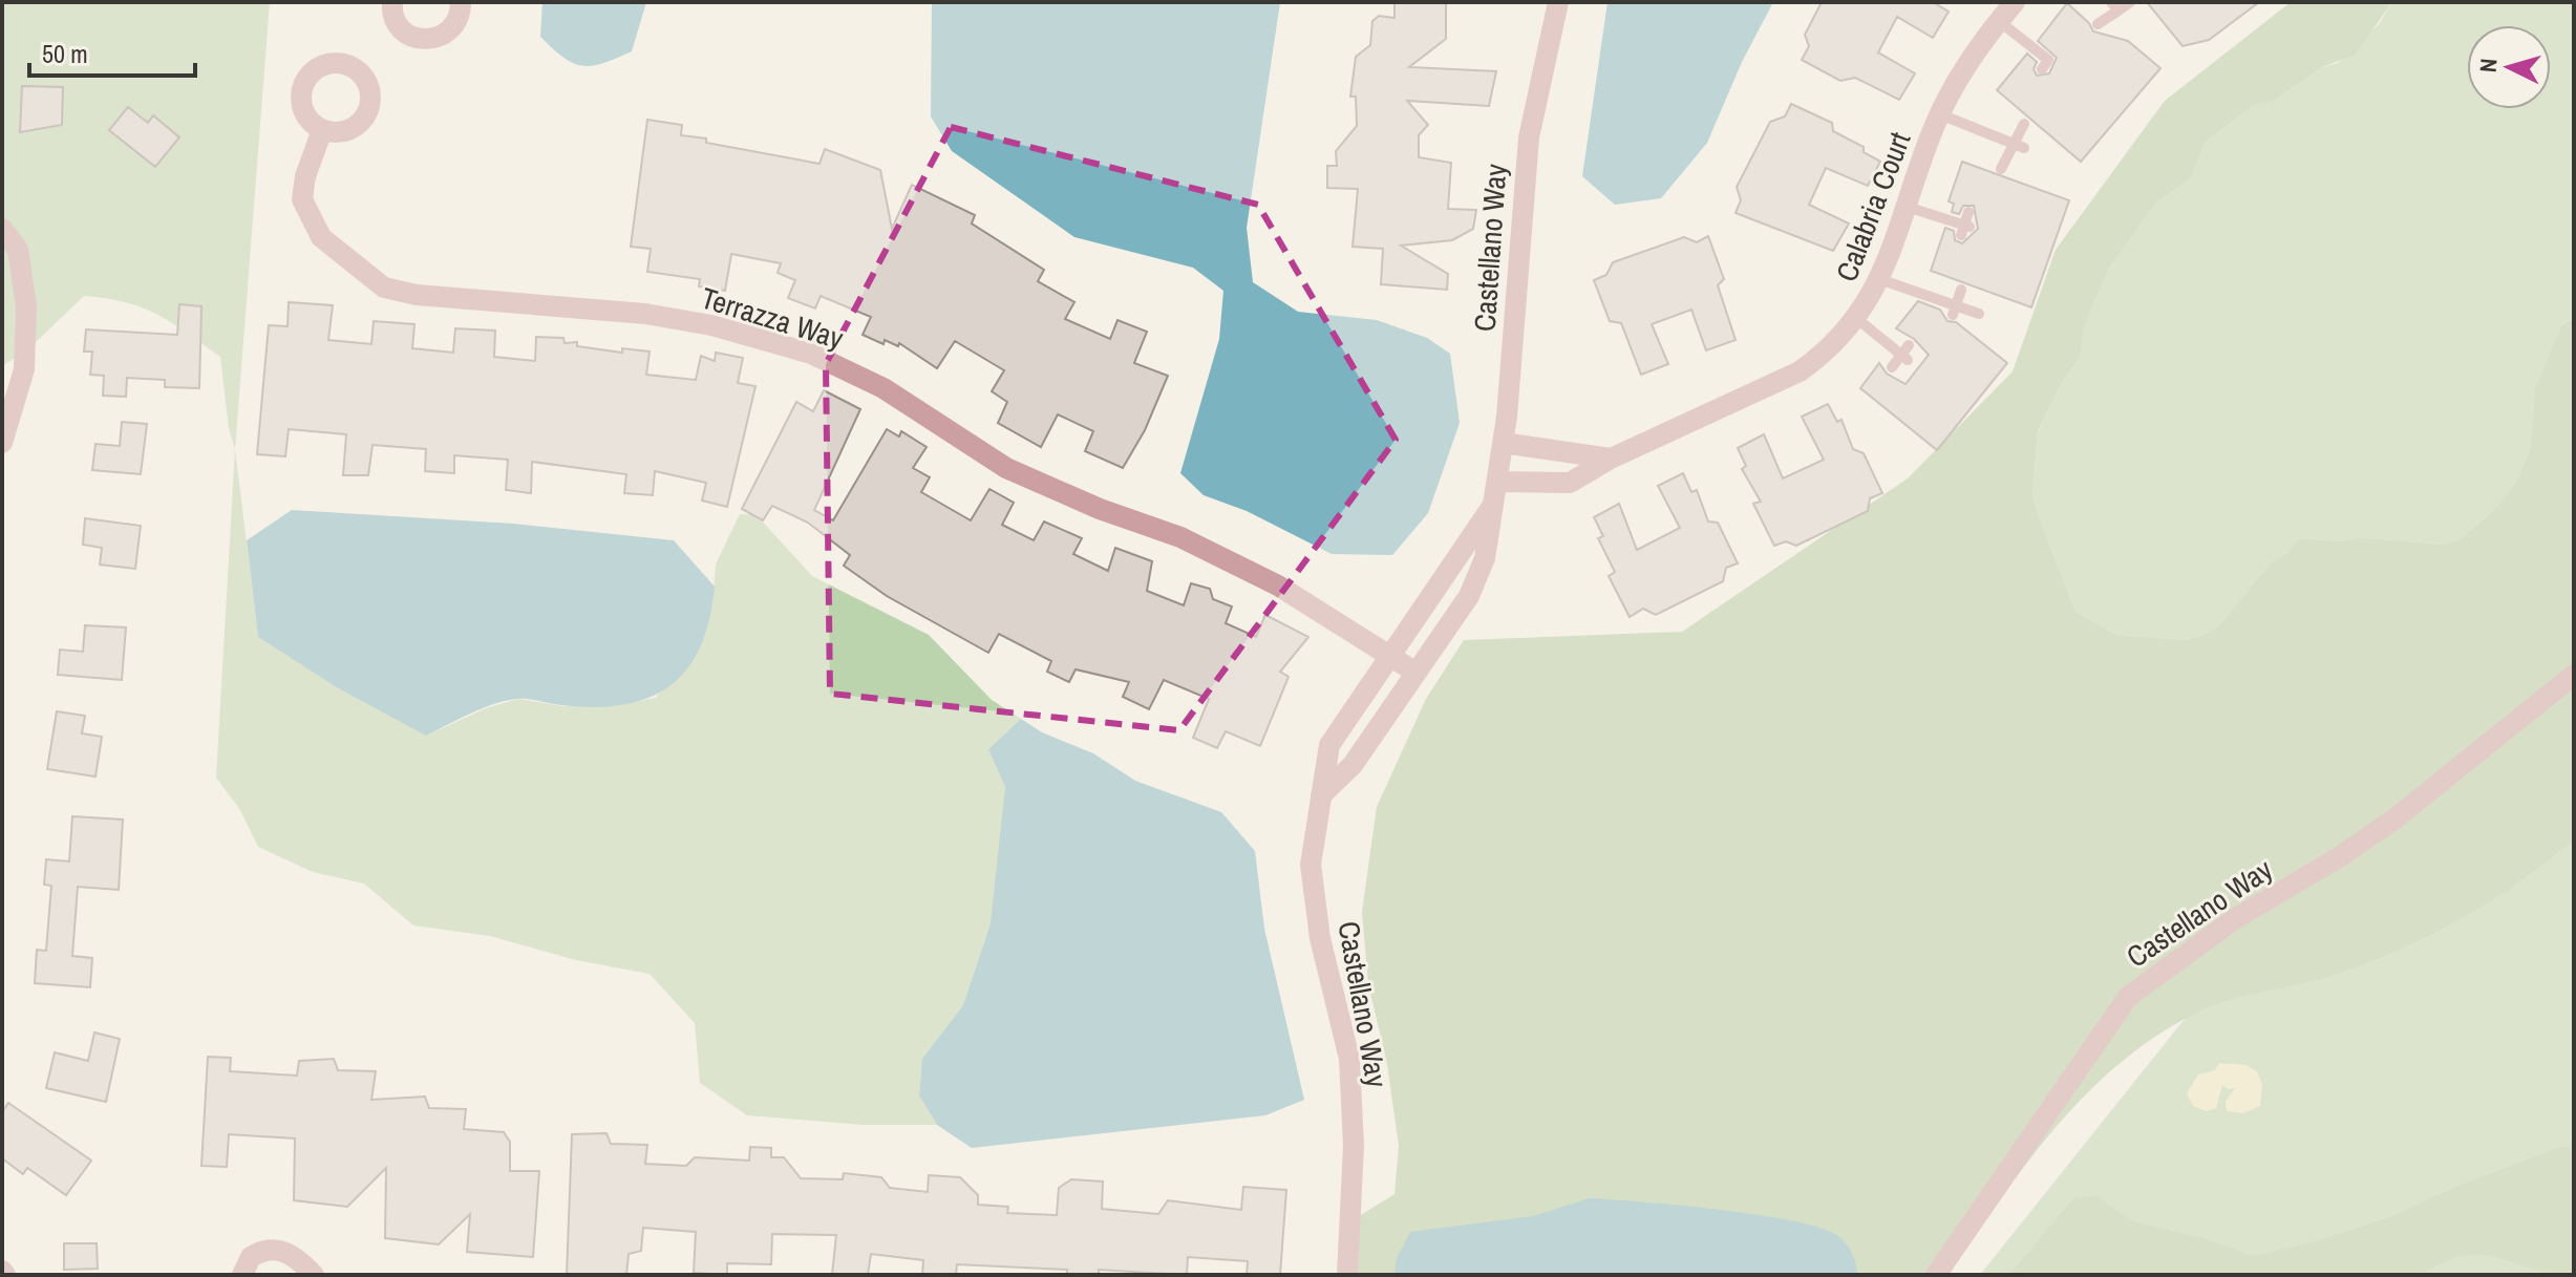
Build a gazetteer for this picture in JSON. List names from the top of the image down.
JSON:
{
  "streets": {
    "street": ["Calabria Court", "Castellano Way", "Terrazza Way"]
  },
  "crossings": [
    ["Calabria Court", "Castellano Way"],
    ["Castellano Way", "Terrazza Way"]
  ],
  "scale_bar": "50 m",
  "north": "left"
}
